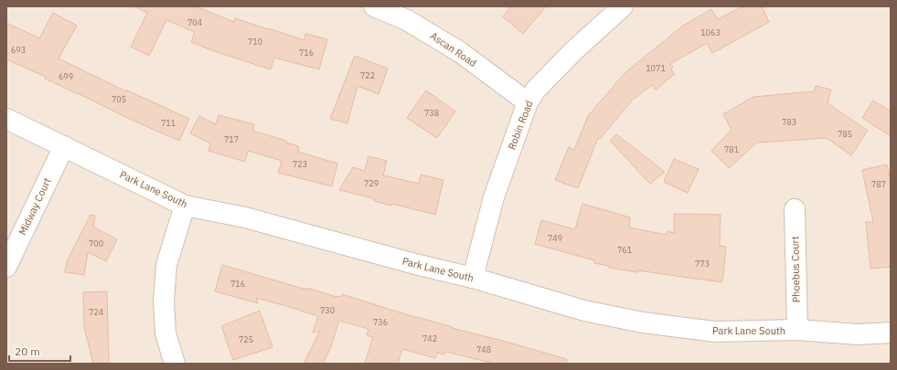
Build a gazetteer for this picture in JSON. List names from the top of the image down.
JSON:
{
  "streets": {
    "street": [
      "Ascan Road",
      "Robin Road",
      "Park Lane South",
      "Midway Court",
      "Phoebus Court"
    ]
  },
  "crossings": [
    ["Ascan Road", "Robin Road"],
    ["Robin Road", "Park Lane South"],
    ["Park Lane South", "Midway Court"],
    ["Park Lane South", "Phoebus Court"]
  ],
  "house_numbers": [
    "704",
    "1063",
    "710",
    "693",
    "716",
    "1071",
    "722",
    "699",
    "705",
    "738",
    "783",
    "711",
    "785",
    "717",
    "781",
    "723",
    "729",
    "787",
    "749",
    "700",
    "761",
    "773",
    "716",
    "730",
    "724",
    "736",
    "742",
    "725",
    "748"
  ],
  "scale_bar": "20 m"
}
